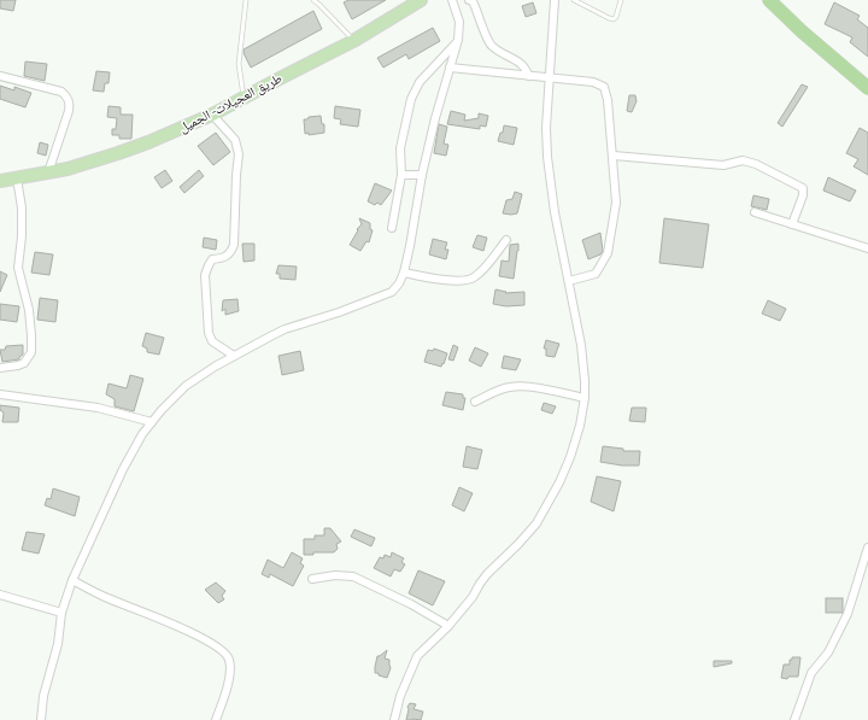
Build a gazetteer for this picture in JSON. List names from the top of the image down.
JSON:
{
  "streets": {
    "main road": ["طريق العجيلات- الجميل"]
  }
}
